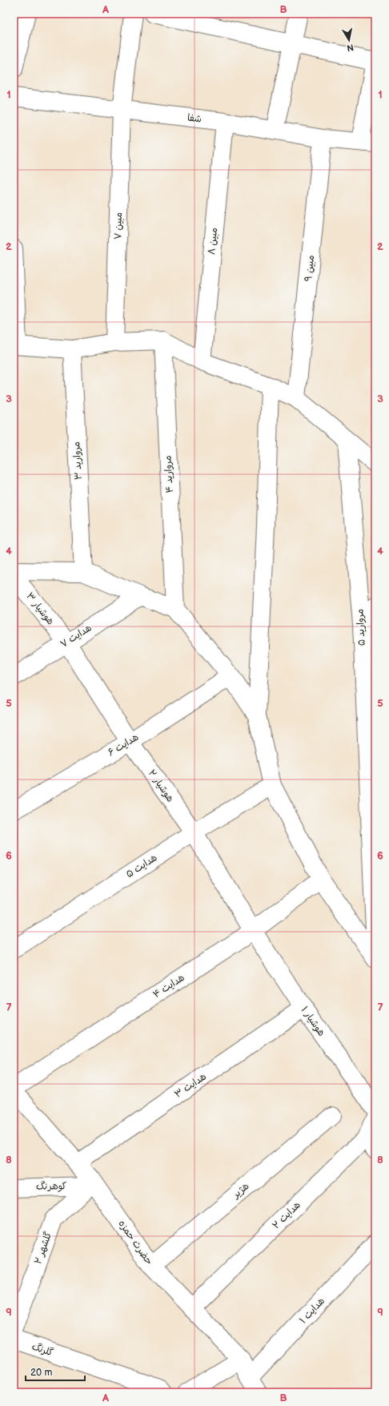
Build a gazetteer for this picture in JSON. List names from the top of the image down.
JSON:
{
  "streets": {
    "street": [
      "شفا",
      "مبین ۷",
      "مبین ۸",
      "مبین ۹",
      "مروارید ۳",
      "مروارید ۴",
      "هوشیار ۳",
      "مروارید ۵",
      "هدایت ۷",
      "هدایت ۶",
      "هوشیار ۲",
      "هدایت ۵",
      "هدایت ۴",
      "هوشیار ۱",
      "هدایت ۳",
      "کوهرنگ",
      "هژیر",
      "هدایت ۲",
      "حضرت حمزه",
      "گلشهر ۲",
      "هدایت ۱",
      "گلرنگ"
    ]
  },
  "crossings": [
    ["شفا", "مبین ۷"],
    ["شفا", "مبین ۸"],
    ["شفا", "مبین ۹"],
    ["هوشیار ۳", "هدایت ۷"],
    ["هوشیار ۳", "هوشیار ۲"],
    ["هدایت ۷", "هوشیار ۲"],
    ["هدایت ۶", "هوشیار ۲"],
    ["هوشیار ۲", "هدایت ۵"],
    ["هوشیار ۲", "هدایت ۴"],
    ["هوشیار ۲", "هوشیار ۱"],
    ["هدایت ۴", "هوشیار ۱"],
    ["هوشیار ۱", "هدایت ۳"],
    ["هدایت ۳", "حضرت حمزه"],
    ["کوهرنگ", "حضرت حمزه"],
    ["کوهرنگ", "گلشهر ۲"],
    ["هژیر", "حضرت حمزه"],
    ["هدایت ۲", "حضرت حمزه"],
    ["حضرت حمزه", "گلشهر ۲"],
    ["حضرت حمزه", "هدایت ۱"]
  ],
  "scale_bar": "20 m",
  "north": "bottom",
  "grid": {
    "columns": ["A", "B"],
    "rows": [
      "1",
      "2",
      "3",
      "4",
      "5",
      "6",
      "7",
      "8",
      "9"
    ]
  }
}
